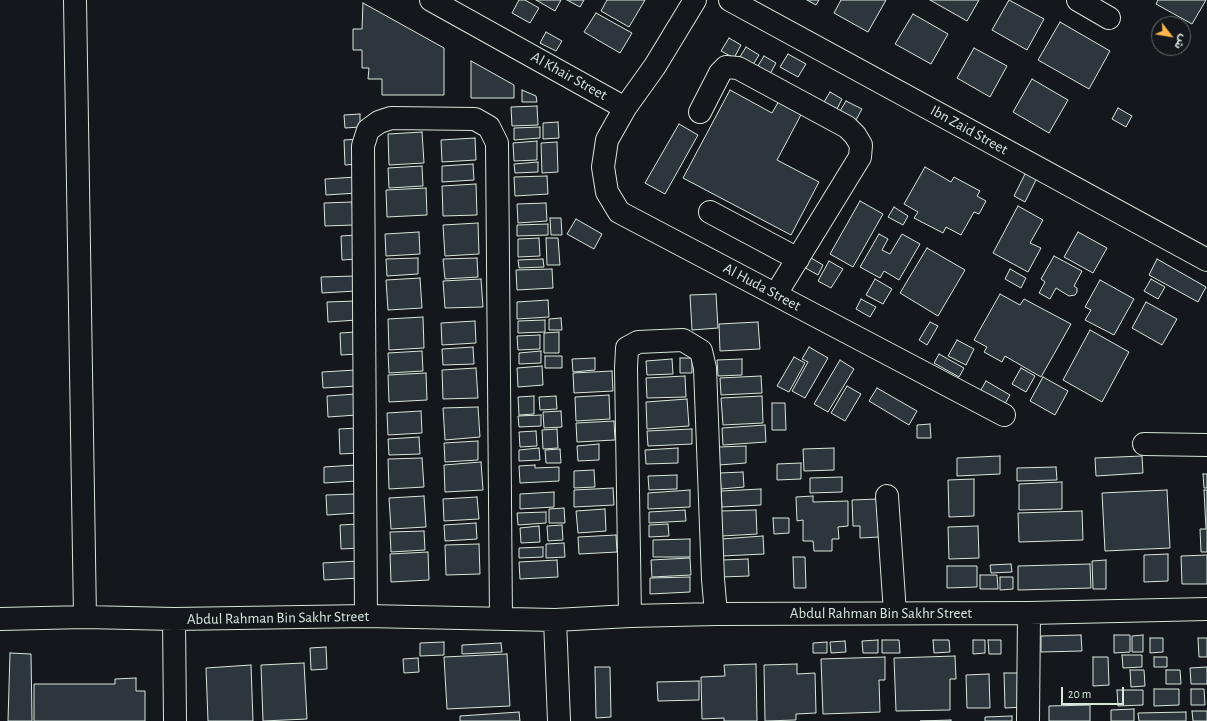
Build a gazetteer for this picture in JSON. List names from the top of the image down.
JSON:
{
  "streets": {
    "street": [
      "Al Khair Street",
      "Ibn Zaid Street",
      "Al Huda Street",
      "Abdul Rahman Bin Sakhr Street"
    ]
  },
  "crossings": [
    ["Al Khair Street", "Al Huda Street"]
  ],
  "scale_bar": "20 m",
  "north": "bottom right"
}
